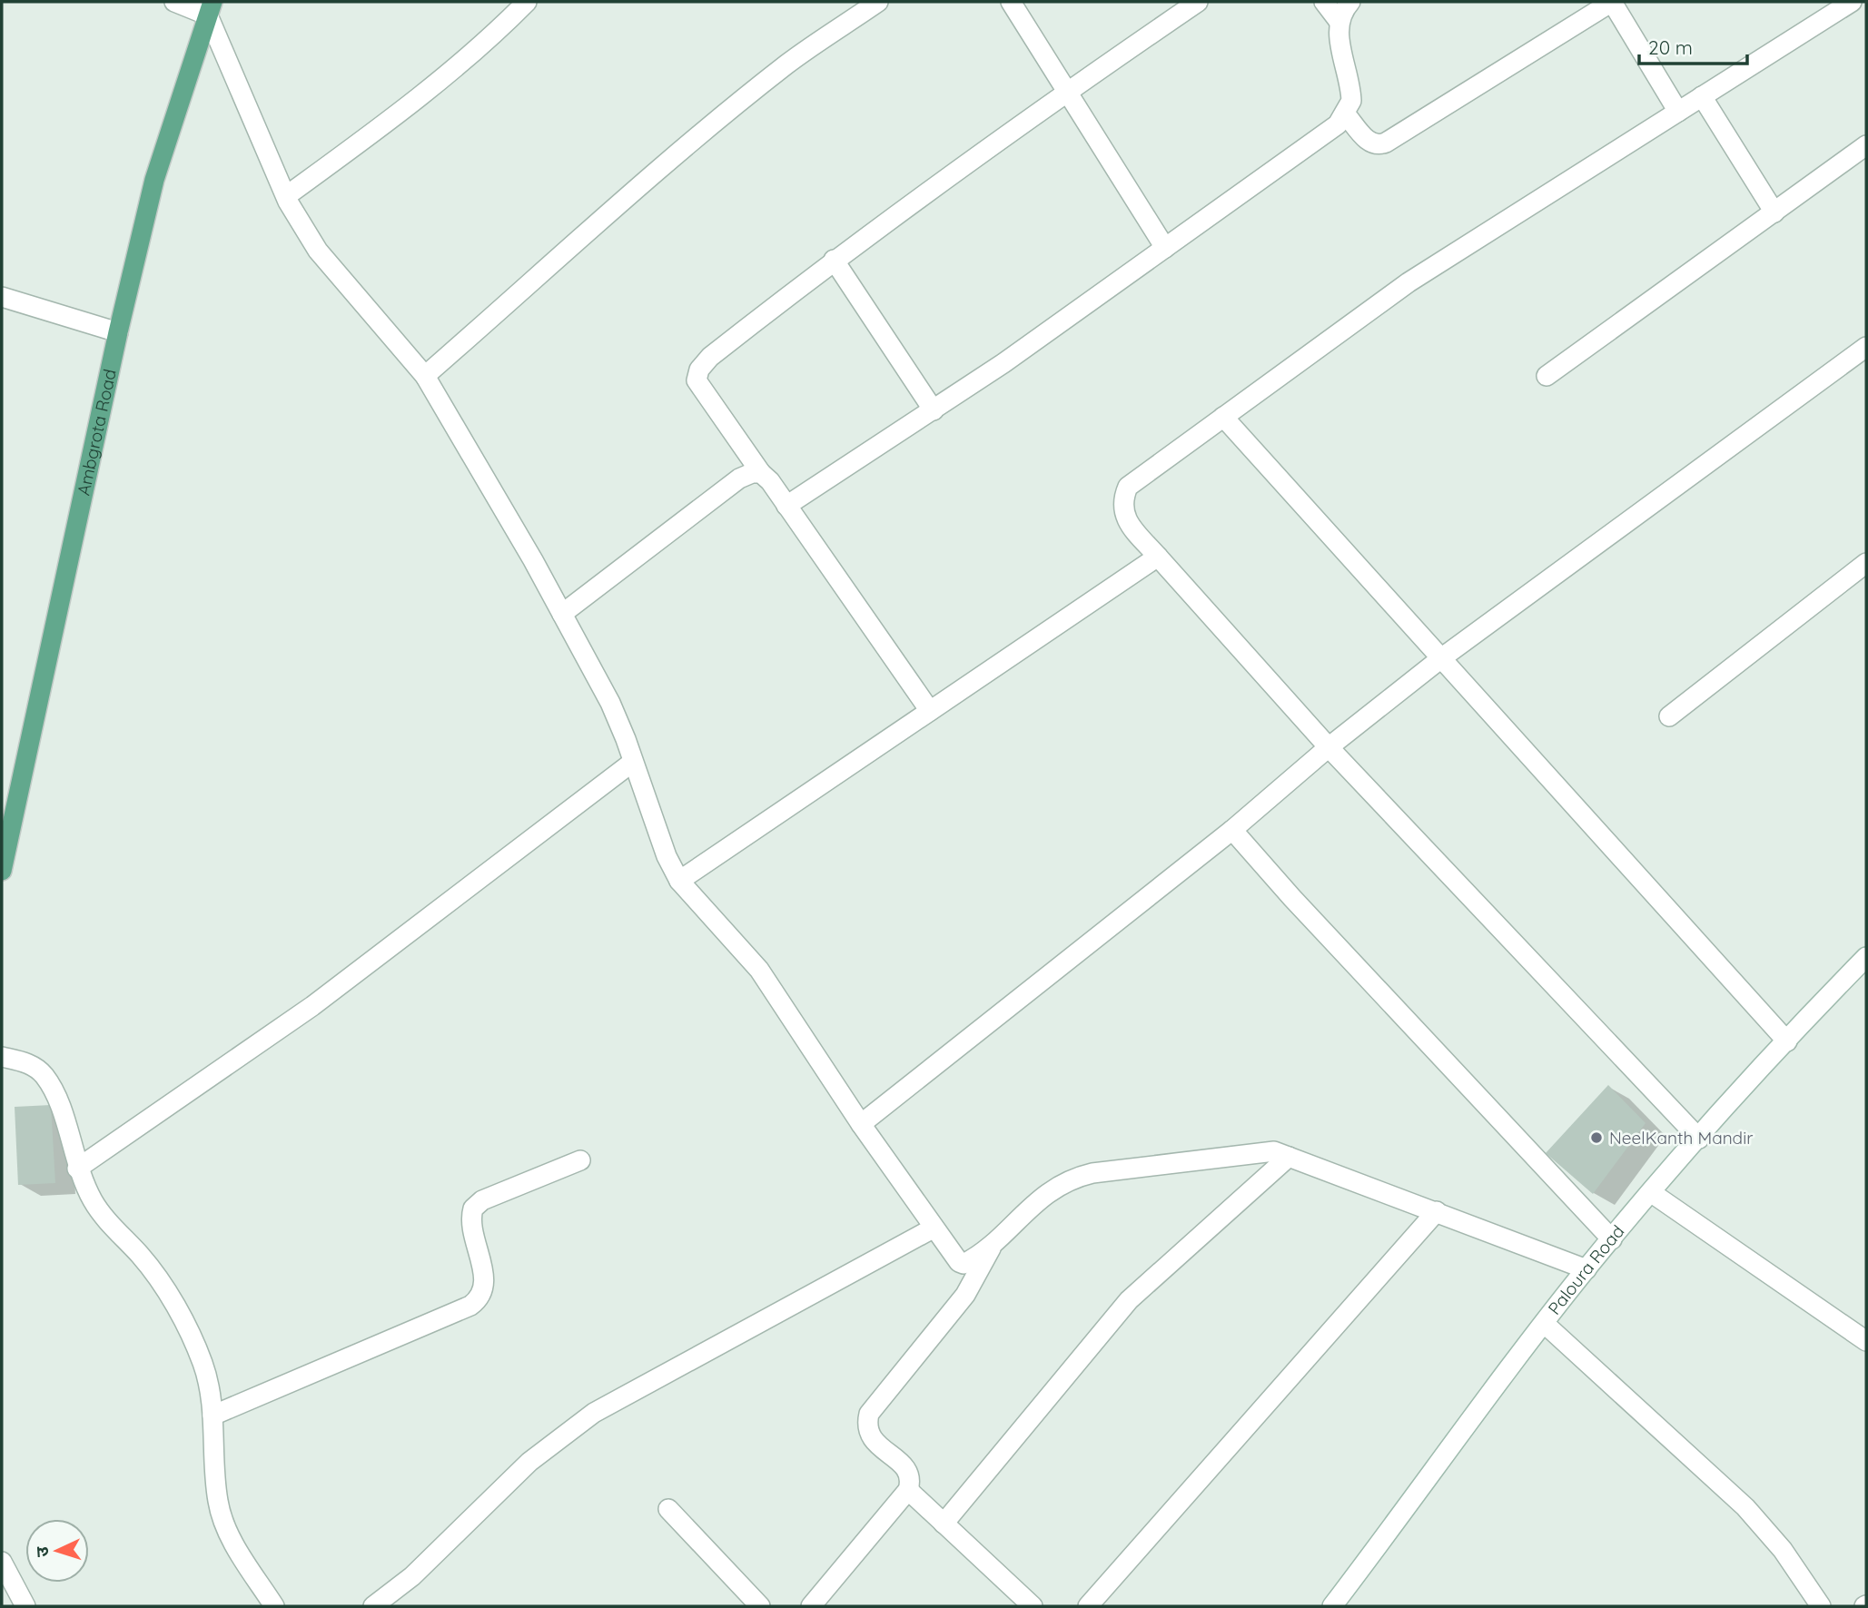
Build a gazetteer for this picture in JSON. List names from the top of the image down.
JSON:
{
  "streets": {
    "main road": ["Ambgrota Road"],
    "street": ["Paloura Road"]
  },
  "places": ["NeelKanth Mandir"],
  "scale_bar": "20 m",
  "north": "left"
}
